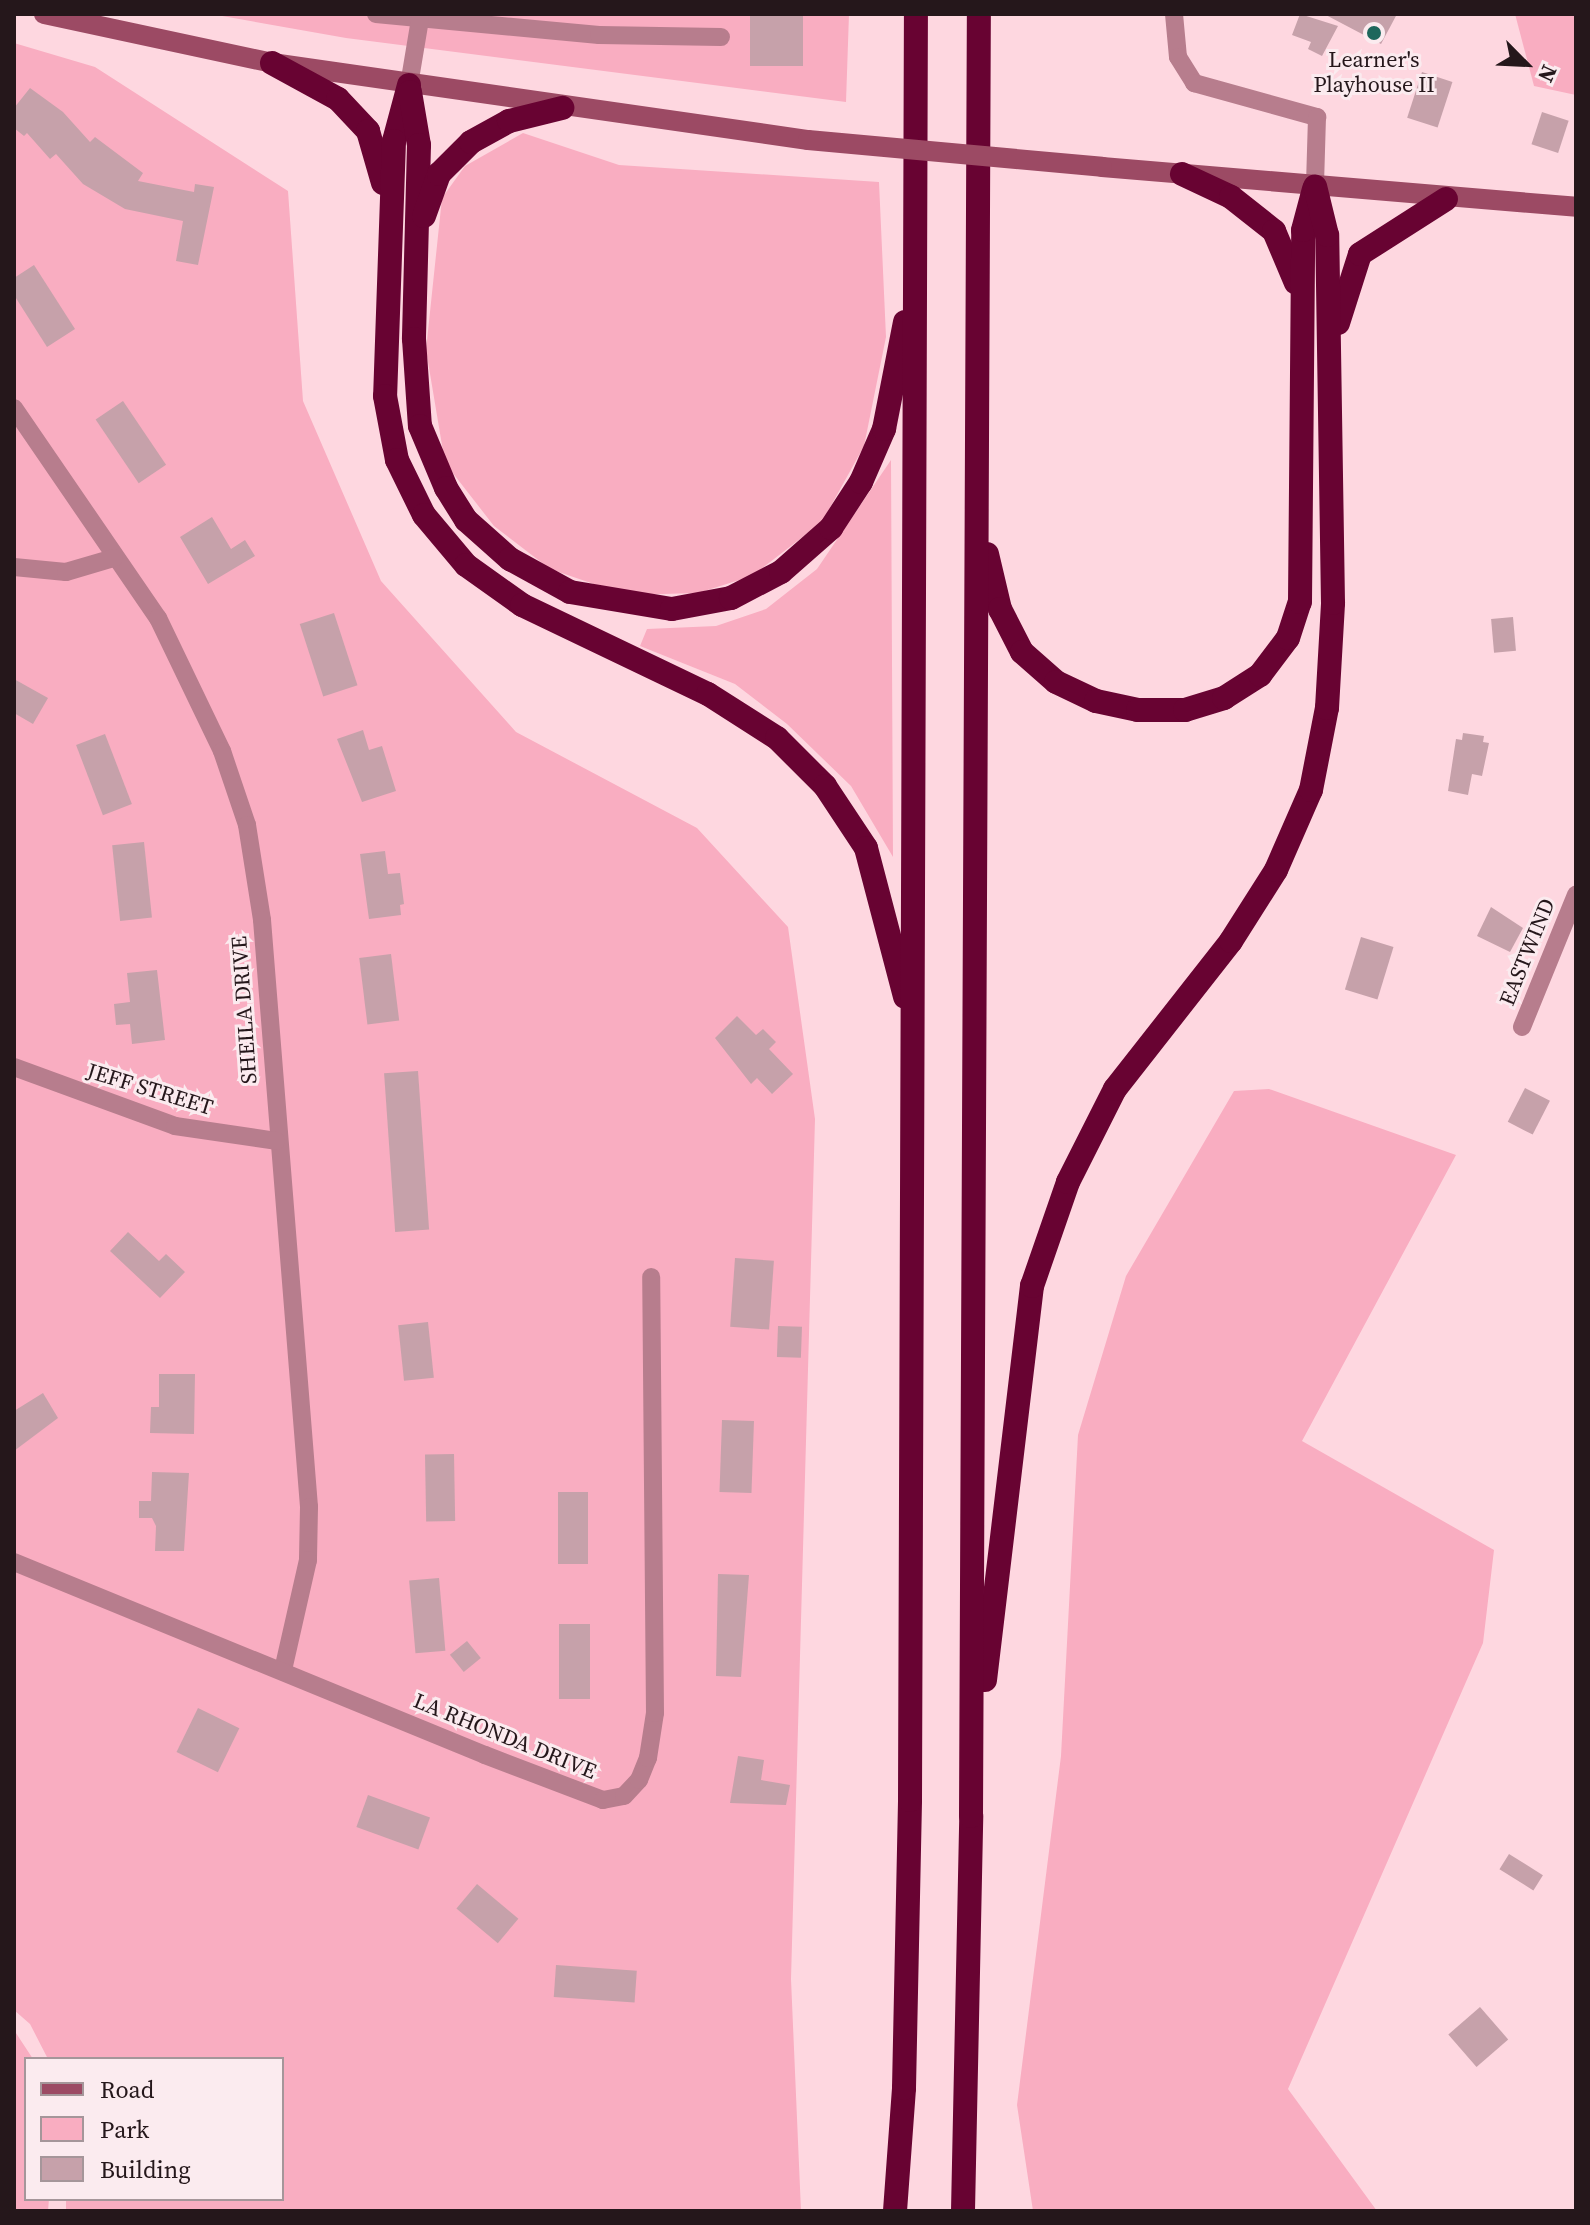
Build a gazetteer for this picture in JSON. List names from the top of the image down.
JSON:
{
  "streets": {
    "street": [
      "EASTWIND",
      "SHEILA DRIVE",
      "JEFF STREET",
      "LA RHONDA DRIVE"
    ]
  },
  "crossings": [
    ["SHEILA DRIVE", "JEFF STREET"],
    ["SHEILA DRIVE", "LA RHONDA DRIVE"]
  ],
  "places": ["Learner's Playhouse II"],
  "legend": ["Road", "Park", "Building"],
  "north": "bottom right"
}
